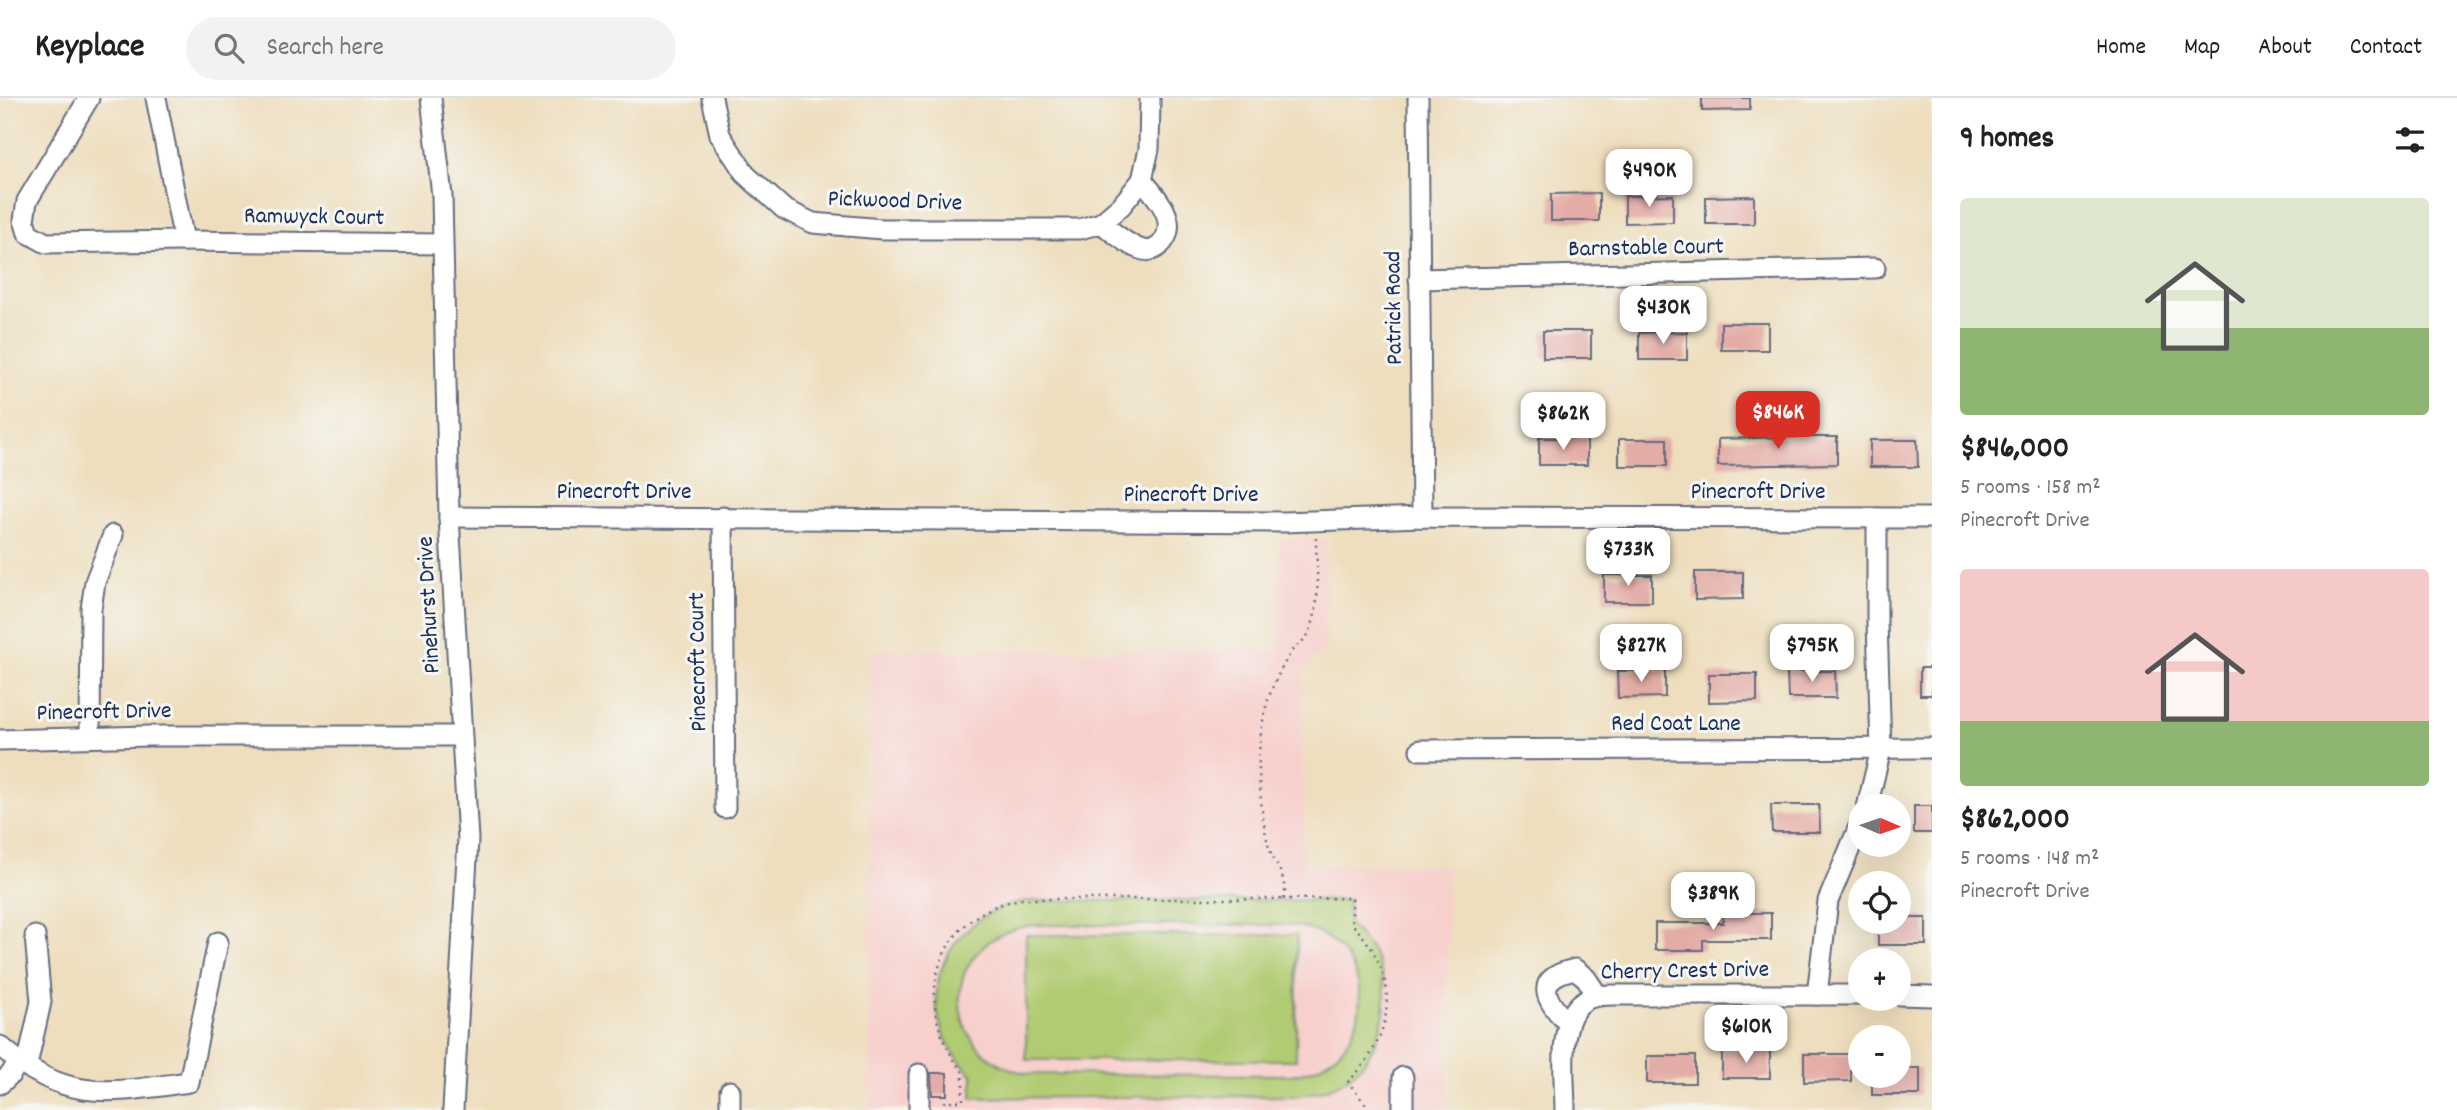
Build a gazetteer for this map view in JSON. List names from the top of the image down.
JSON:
{
  "streets": {
    "street": [
      "Pickwood Drive",
      "Ramwyck Court",
      "Barnstable Court",
      "Patrick Road",
      "Pinecroft Drive",
      "Pinehurst Drive",
      "Pinecroft Court",
      "Red Coat Lane",
      "Cherry Crest Drive"
    ]
  },
  "crossings": [
    ["Ramwyck Court", "Pinehurst Drive"],
    ["Barnstable Court", "Patrick Road"],
    ["Patrick Road", "Pinecroft Drive"],
    ["Pinecroft Drive", "Pinehurst Drive"],
    ["Pinecroft Drive", "Pinecroft Court"]
  ],
  "north": "right",
  "page": {
    "header": "Keyplace",
    "search": "Search here",
    "nav": [
      "Home",
      "Map",
      "About",
      "Contact"
    ],
    "heading": "9 homes",
    "price": [
      "$490K",
      "$430K",
      "$846K",
      "$862K",
      "$733K",
      "$827K",
      "$795K",
      "$389K",
      "$610K"
    ],
    "list": [
      {
        "name": "$846,000",
        "note": "5 rooms · 158 m² · Pinecroft Drive"
      },
      {
        "name": "$862,000",
        "note": "5 rooms · 148 m² · Pinecroft Drive"
      }
    ],
    "map_buttons": ["+", "−"]
  }
}
